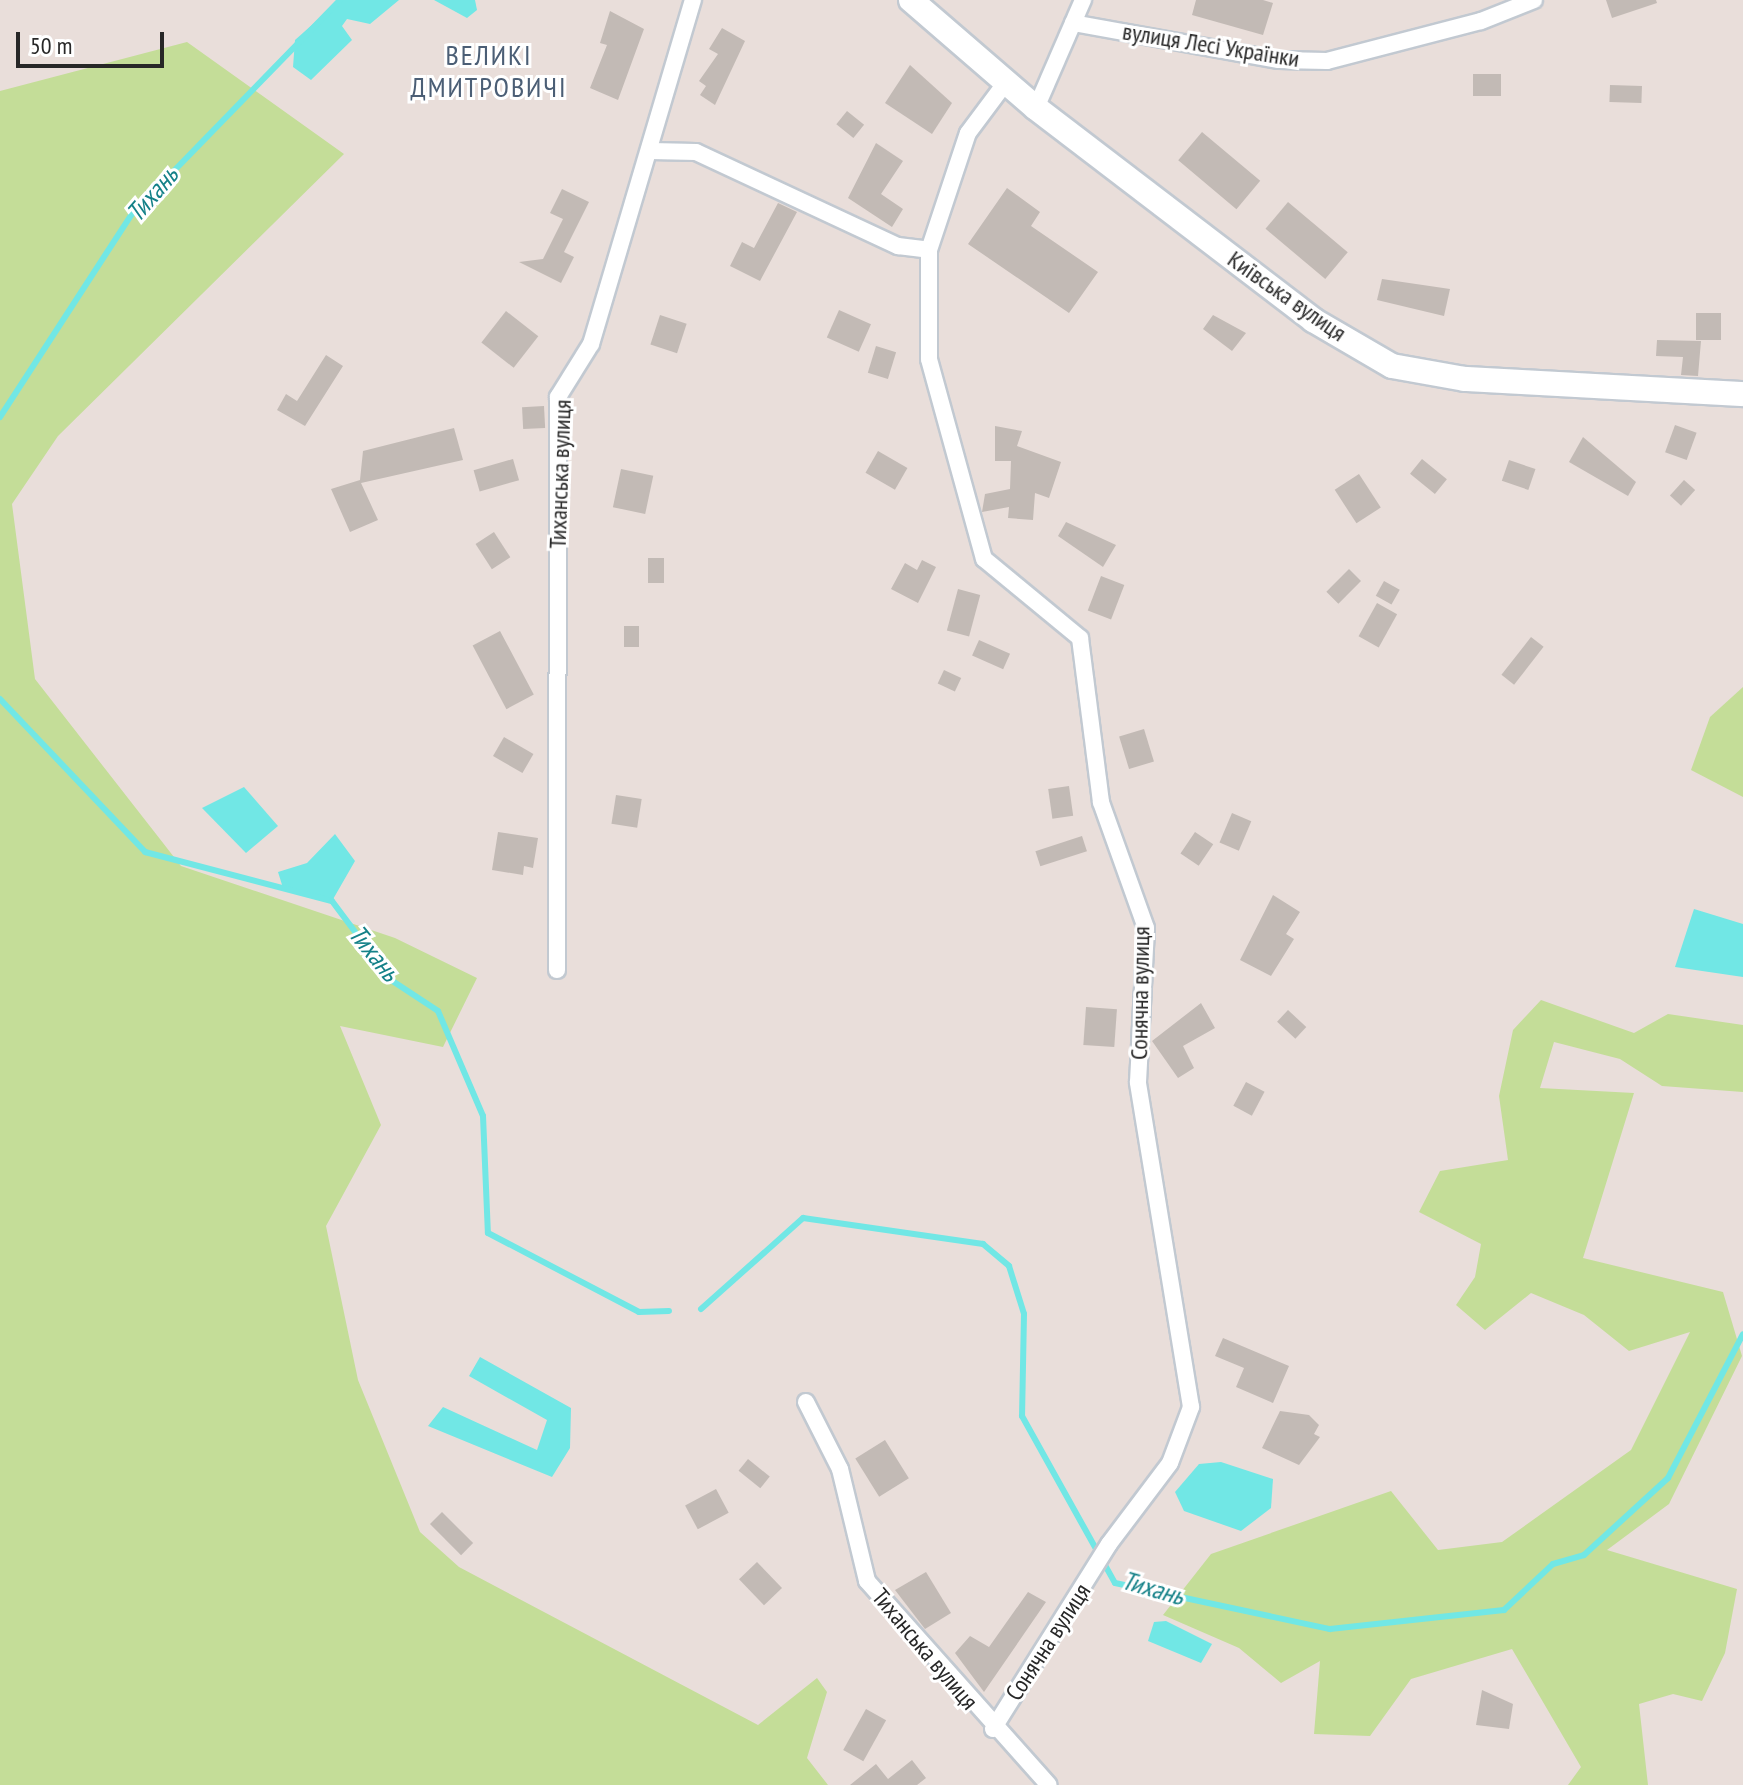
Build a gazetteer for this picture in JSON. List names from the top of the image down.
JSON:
{
  "streets": {
    "main road": ["Київська вулиця"],
    "street": ["вулиця Лесі Українки", "Тиханська вулиця", "Сонячна вулиця"]
  },
  "crossings": [
    ["Київська вулиця", "Сонячна вулиця"],
    ["Тиханська вулиця", "Сонячна вулиця"]
  ],
  "districts": ["ВЕЛИКІ ДМИТРОВИЧІ"],
  "water": ["Тихань"],
  "scale_bar": "50 m"
}
